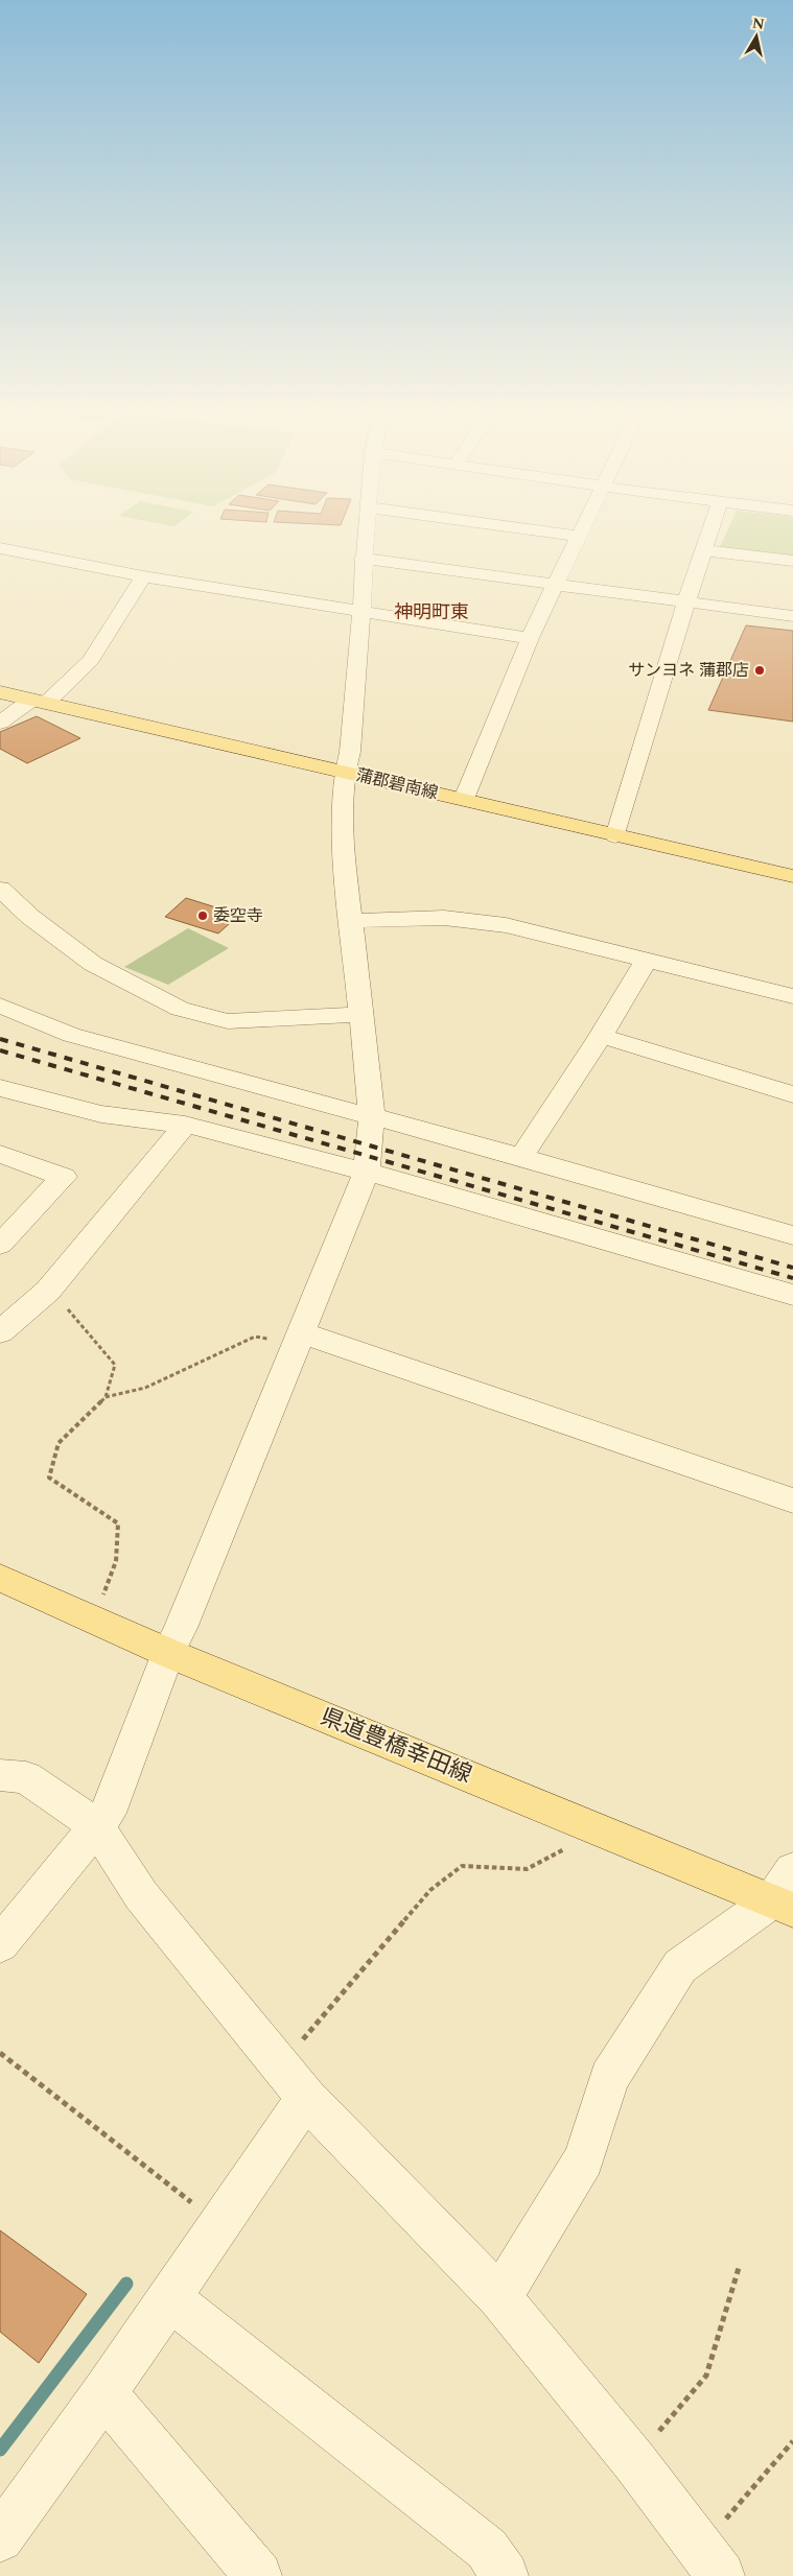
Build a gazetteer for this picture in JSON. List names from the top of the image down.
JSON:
{
  "streets": {
    "main road": ["蒲郡碧南線", "県道豊橋幸田線"]
  },
  "districts": ["神明町東"],
  "places": ["サンヨネ 蒲郡店", "委空寺"],
  "north": "top"
}
